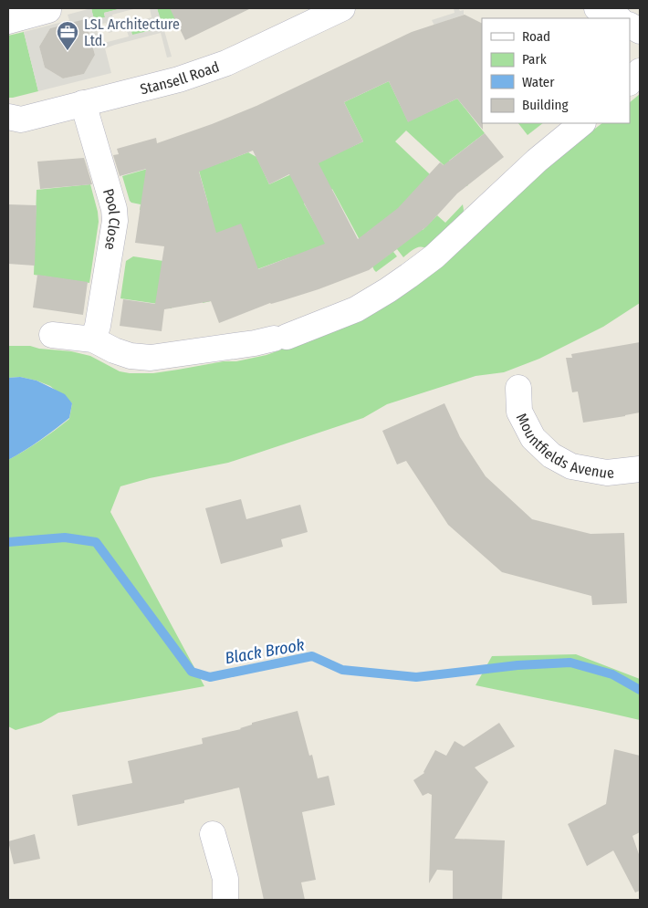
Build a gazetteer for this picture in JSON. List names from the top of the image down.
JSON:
{
  "streets": {
    "street": ["Stansell Road", "Pool Close", "Mountfields Avenue"]
  },
  "crossings": [
    ["Stansell Road", "Pool Close"]
  ],
  "water": ["Black Brook"],
  "places": {
    "office": ["LSL Architecture Ltd."]
  },
  "legend": [
    "Road",
    "Park",
    "Water",
    "Building"
  ]
}
